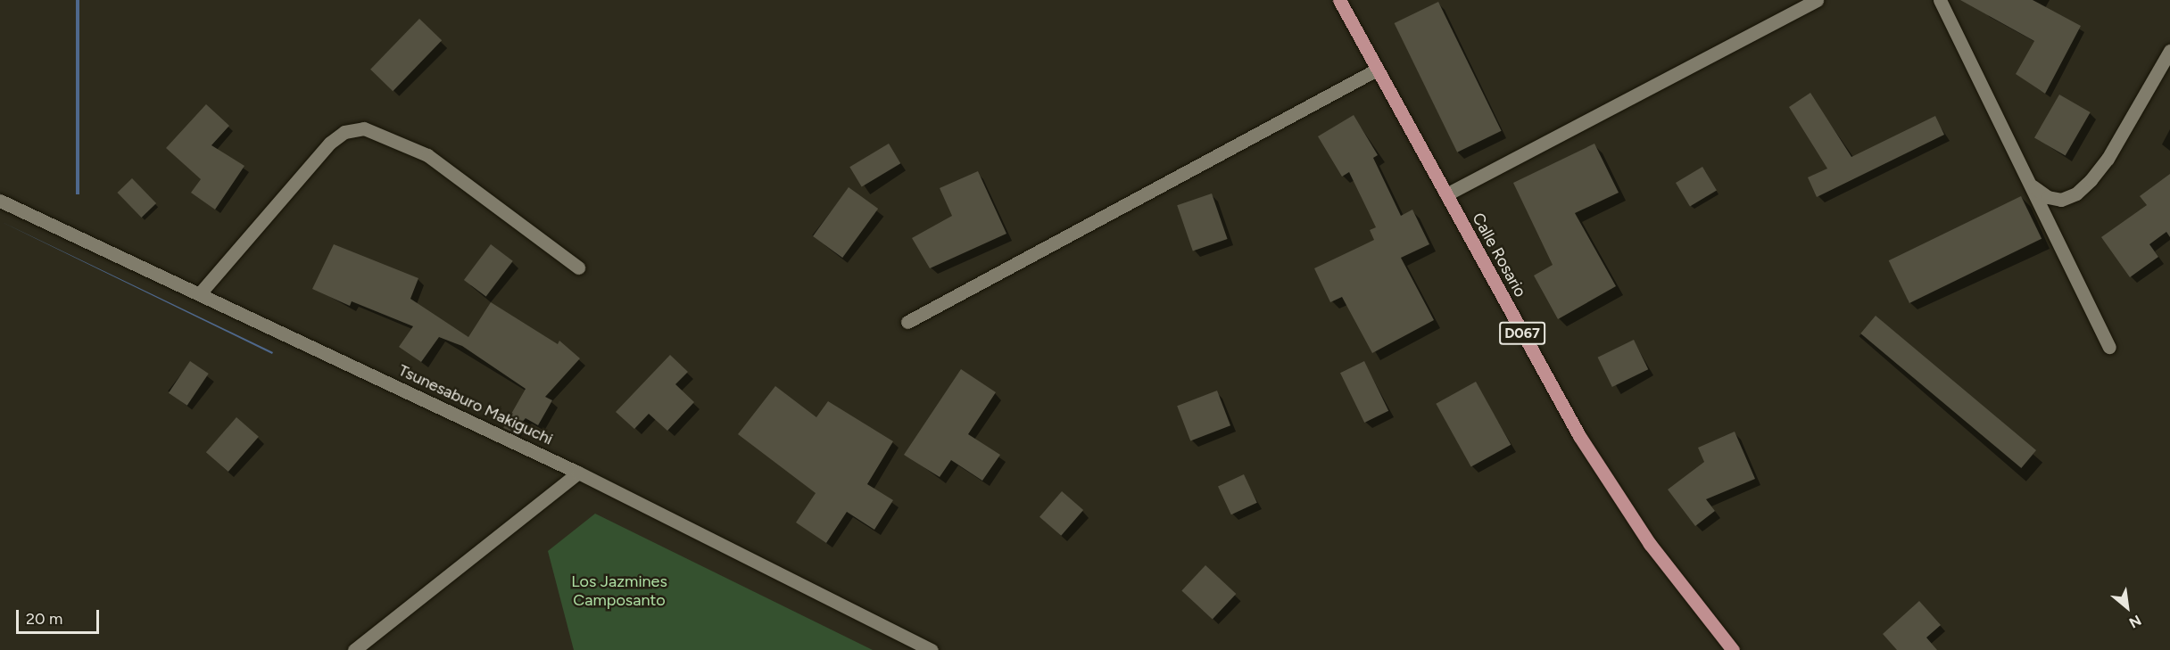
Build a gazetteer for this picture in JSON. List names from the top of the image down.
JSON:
{
  "streets": {
    "main road": ["Calle Rosario", "D067"],
    "street": ["Tsunesaburo Makiguchi"]
  },
  "parks": ["Los Jazmines Camposanto"],
  "scale_bar": "20 m",
  "north": "bottom right"
}
